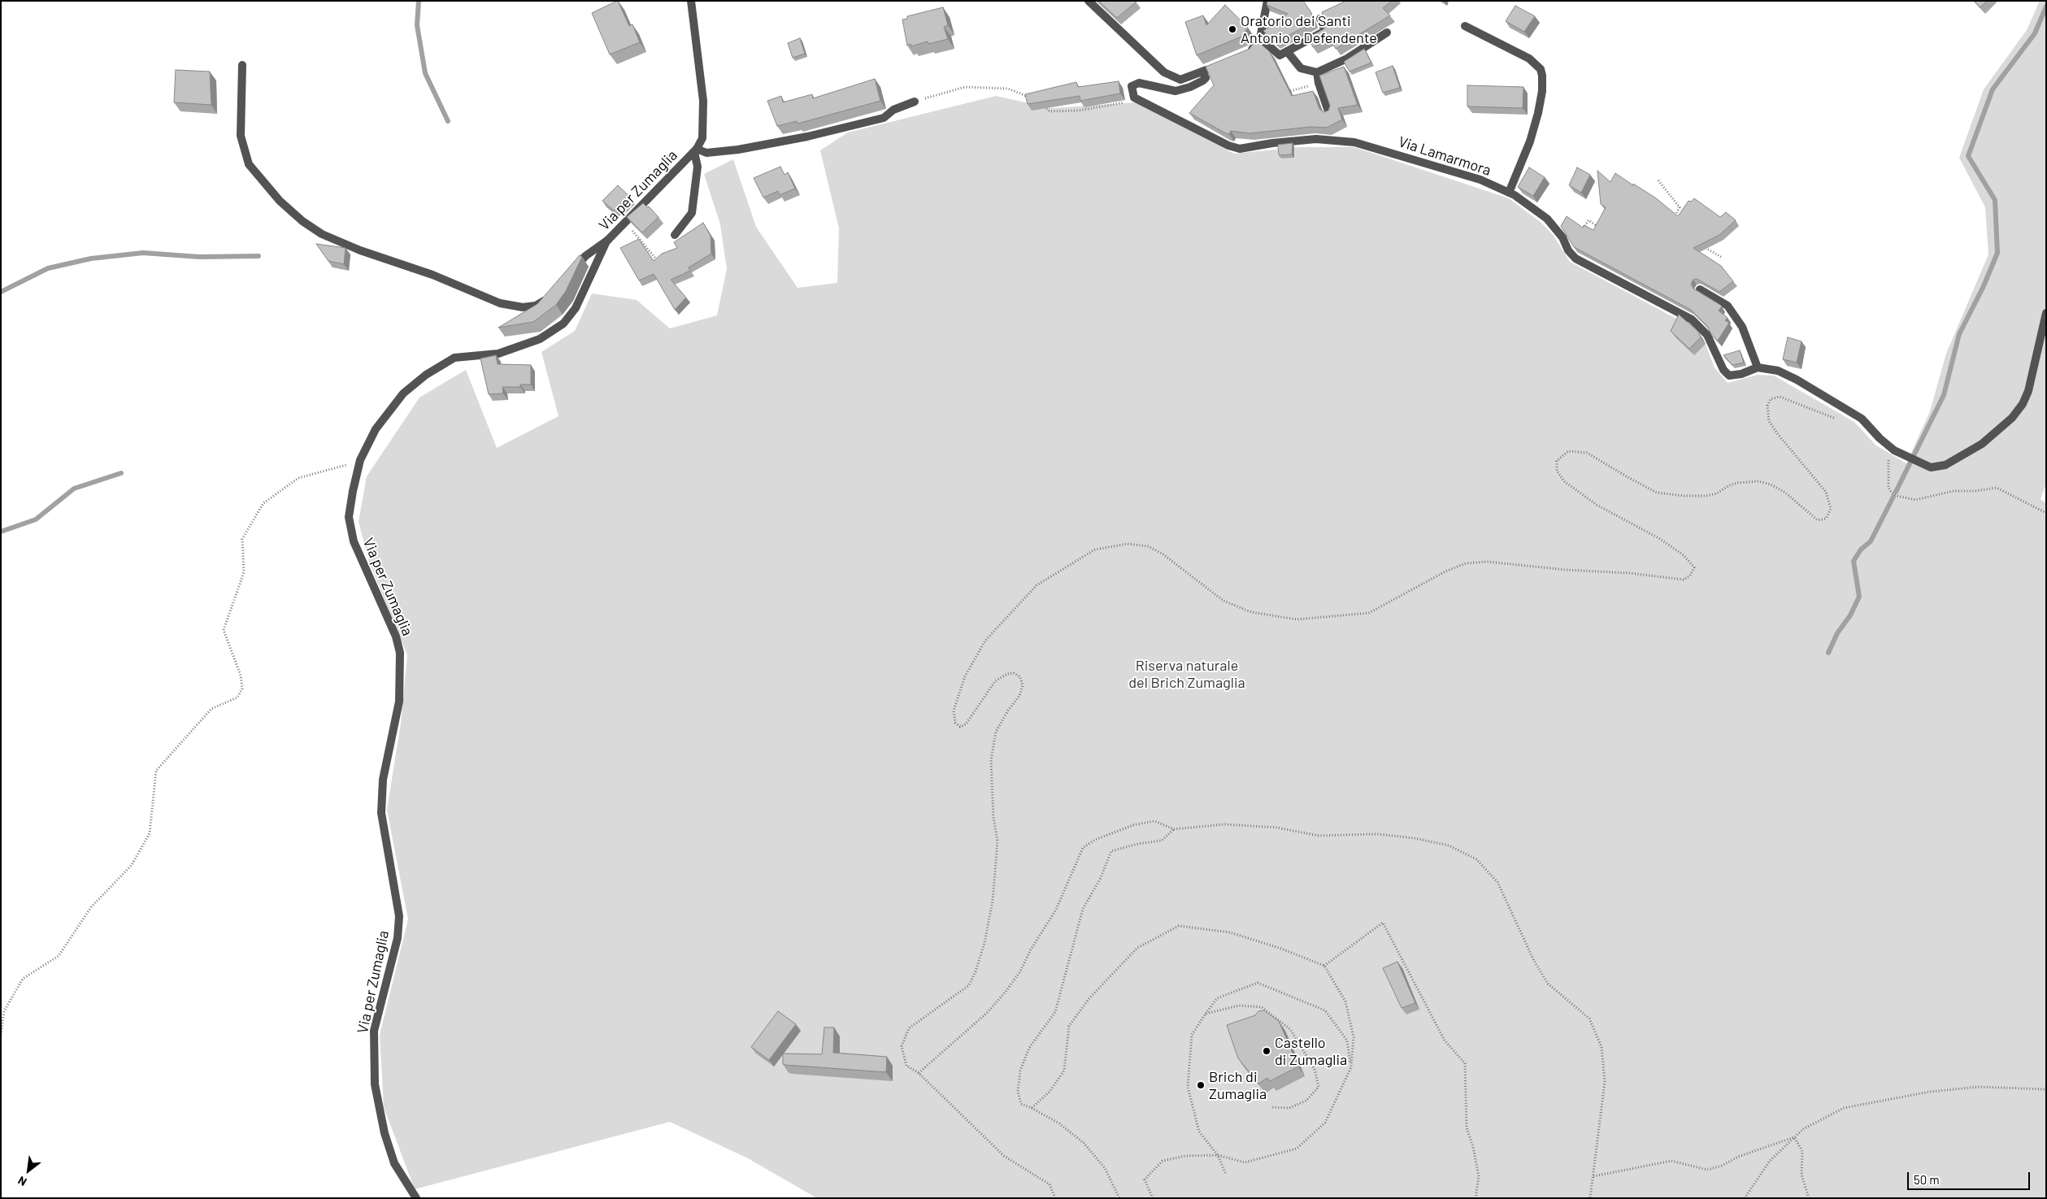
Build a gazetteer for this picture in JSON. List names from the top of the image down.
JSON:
{
  "streets": {
    "street": ["Via Lamarmora", "Via per Zumaglia"]
  },
  "parks": ["Riserva naturale del Brich Zumaglia"],
  "places": ["Oratorio dei Santi Antonio e Defendente", "Castello di Zumaglia", "Brich di Zumaglia"],
  "scale_bar": "50 m",
  "north": "bottom left"
}
